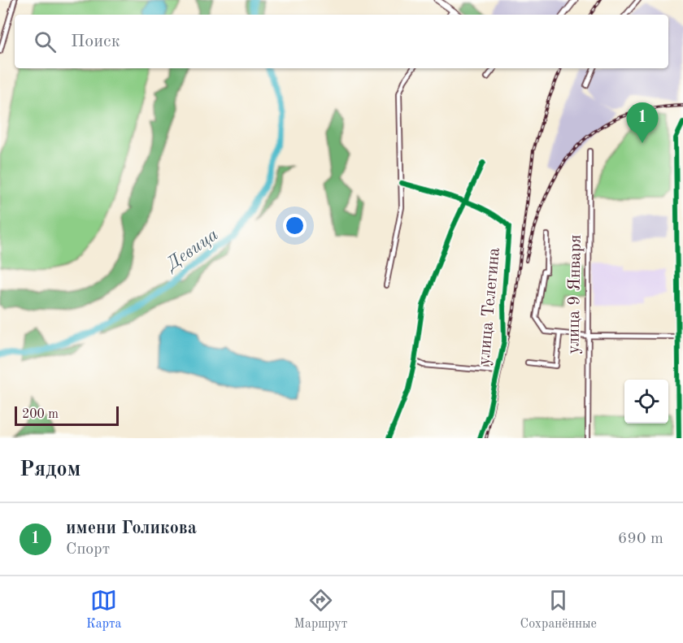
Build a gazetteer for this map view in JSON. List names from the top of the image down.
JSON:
{
  "streets": {
    "street": ["улица 9 Января", "улица Телегина"]
  },
  "water": ["Девица"],
  "scale_bar": "200 m",
  "page": {
    "search": "Поиск",
    "pins": "1",
    "scale": "200 m",
    "heading": "Рядом",
    "list": [
      {
        "mark": "1",
        "name": "имени Голикова",
        "note": "Спорт",
        "value": "690 m"
      }
    ],
    "nav": ["Карта", "Маршрут", "Сохранённые"]
  }
}
